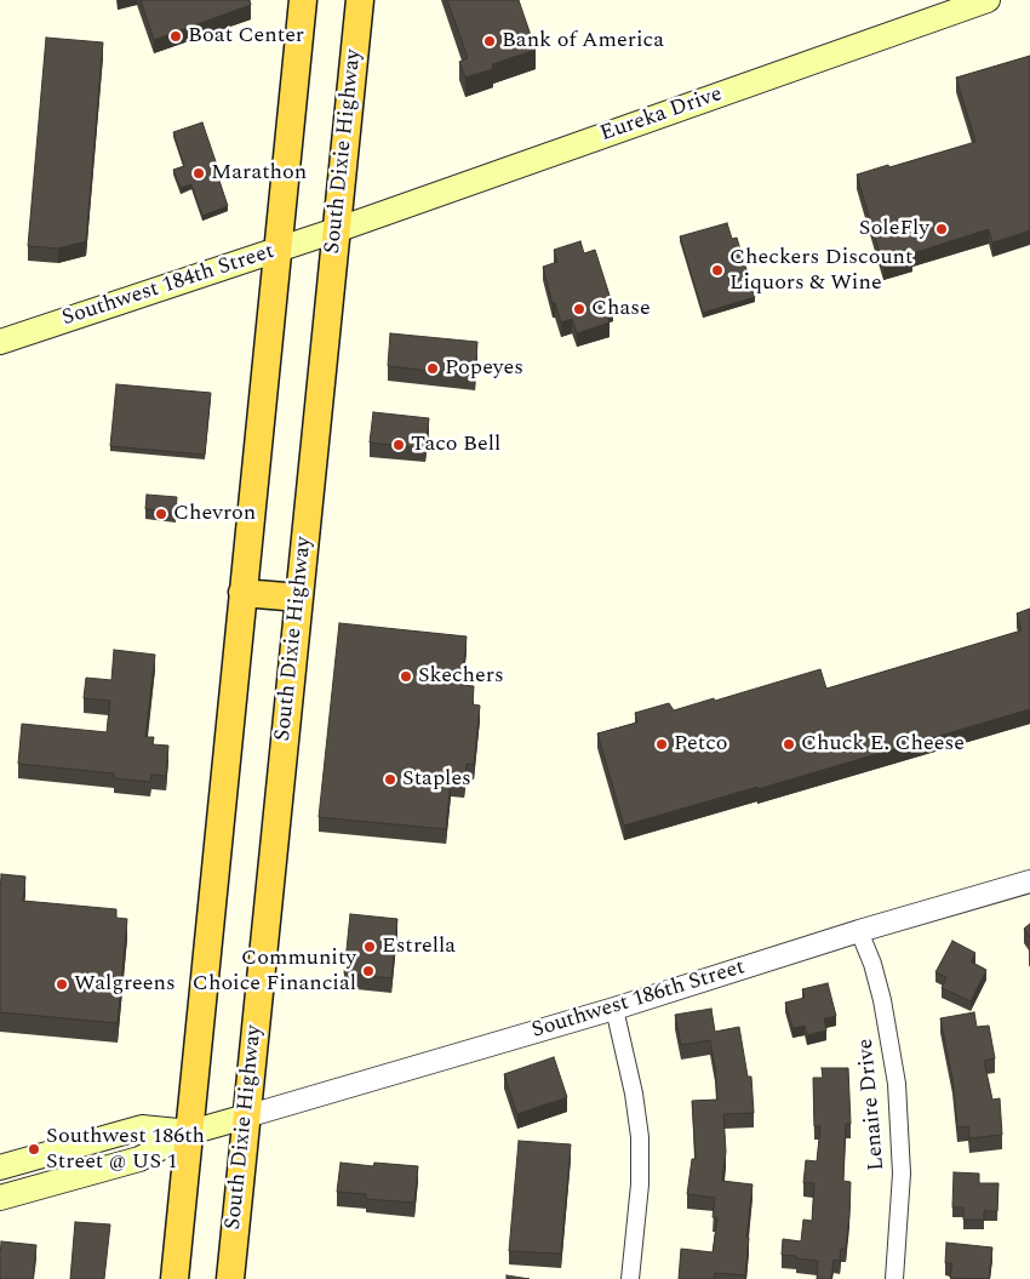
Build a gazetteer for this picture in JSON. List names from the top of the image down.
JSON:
{
  "streets": {
    "highway": ["South Dixie Highway"],
    "main road": ["Eureka Drive", "Southwest 184th Street"],
    "street": ["Southwest 186th Street", "Lenaire Drive"]
  },
  "crossings": [
    ["Eureka Drive", "South Dixie Highway"],
    ["Eureka Drive", "Southwest 184th Street"],
    ["South Dixie Highway", "Southwest 184th Street"],
    ["South Dixie Highway", "Southwest 186th Street"],
    ["Southwest 186th Street", "Lenaire Drive"]
  ],
  "places": [
    "Boat Center",
    "Bank of America",
    "Marathon",
    "SoleFly",
    "Checkers Discount Liquors & Wine",
    "Chase",
    "Popeyes",
    "Taco Bell",
    "Chevron",
    "Skechers",
    "Petco",
    "Chuck E. Cheese",
    "Staples",
    "Estrella",
    "Community Choice Financial",
    "Walgreens",
    "Southwest 186th Street @ US 1"
  ]
}
